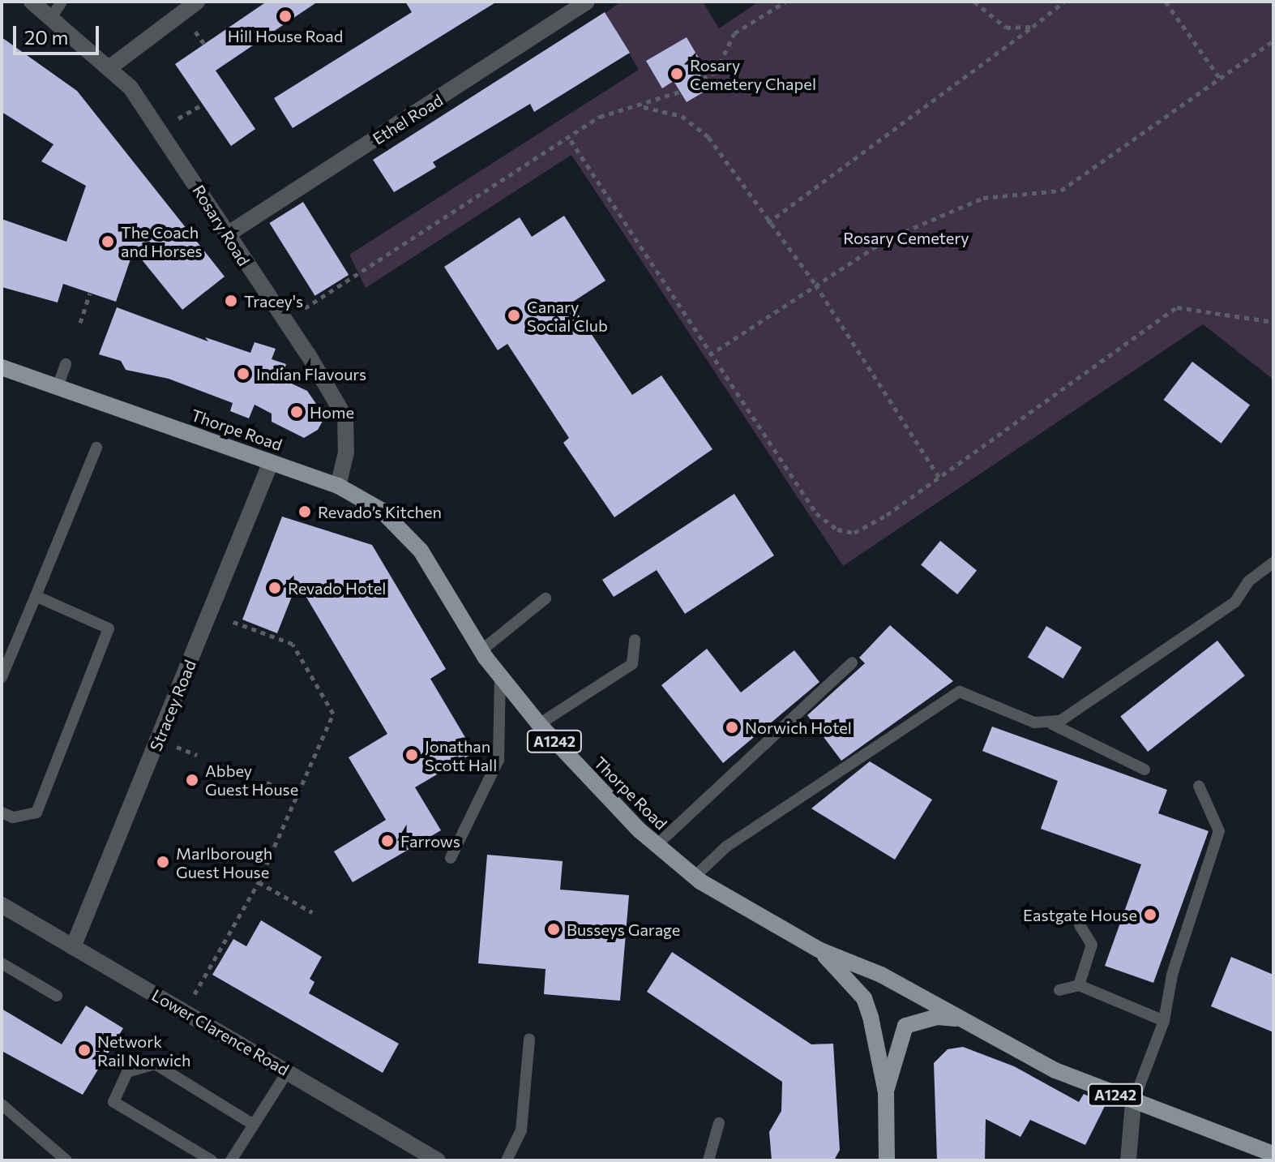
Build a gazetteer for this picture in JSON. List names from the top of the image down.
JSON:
{
  "streets": {
    "main road": ["Thorpe Road", "A1242"],
    "street": [
      "Ethel Road",
      "Rosary Road",
      "Stracey Road",
      "Lower Clarence Road"
    ]
  },
  "crossings": [
    ["Ethel Road", "Rosary Road"],
    ["Rosary Road", "Thorpe Road"],
    ["Thorpe Road", "Stracey Road"],
    ["Thorpe Road", "A1242"],
    ["Stracey Road", "Lower Clarence Road"]
  ],
  "parks": ["Rosary Cemetery"],
  "places": [
    "Hill House Road",
    "Rosary Cemetery Chapel",
    "The Coach and Horses",
    "Tracey's",
    "Canary Social Club",
    "Indian Flavours",
    "Home",
    "Revado’s Kitchen",
    "Revado Hotel",
    "Norwich Hotel",
    "Jonathan Scott Hall",
    "Abbey Guest House",
    "Farrows",
    "Marlborough Guest House",
    "Eastgate House",
    "Busseys Garage",
    "Network Rail Norwich"
  ],
  "scale_bar": "20 m"
}
